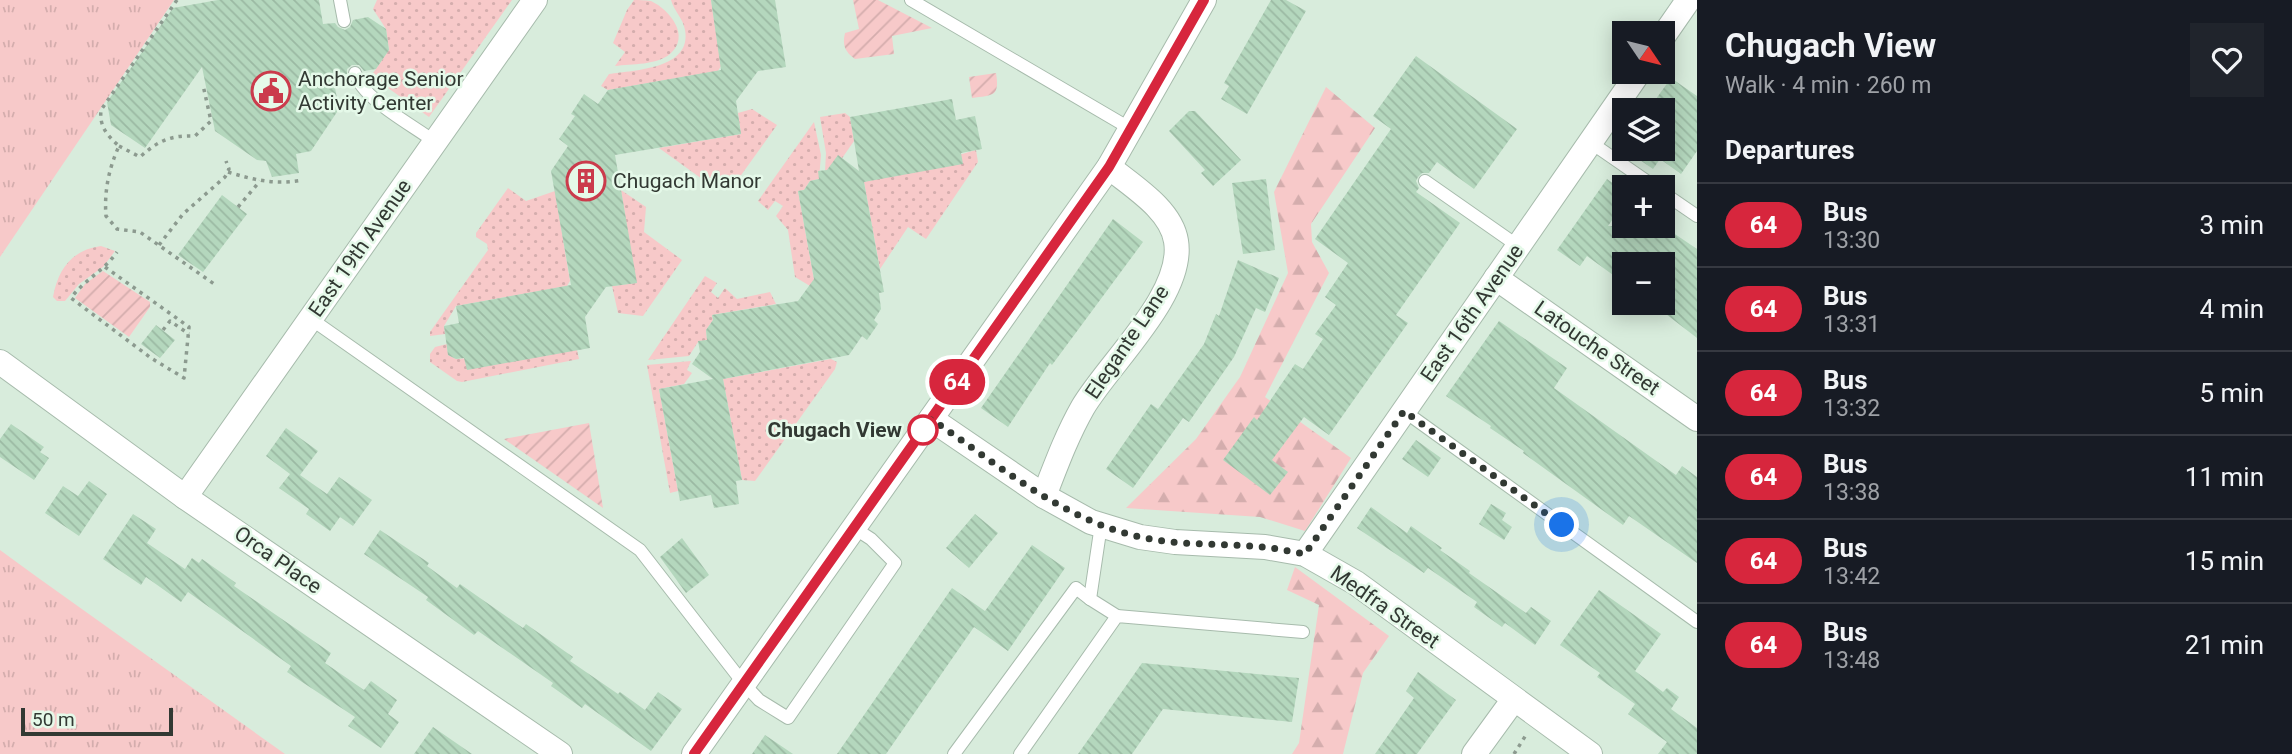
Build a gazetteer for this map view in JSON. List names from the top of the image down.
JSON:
{
  "streets": {
    "street": [
      "East 19th Avenue",
      "East 16th Avenue",
      "Elegante Lane",
      "Latouche Street",
      "Orca Place",
      "Medfra Street"
    ]
  },
  "crossings": [
    ["East 19th Avenue", "Orca Place"],
    ["East 16th Avenue", "Latouche Street"],
    ["East 16th Avenue", "Medfra Street"],
    ["Elegante Lane", "Medfra Street"]
  ],
  "places": {
    "public building": ["Anchorage Senior Activity Center"],
    "building": ["Chugach Manor"],
    "other": ["Chugach View"]
  },
  "lines": ["bus line 64"],
  "scale_bar": "50 m",
  "north": "bottom right",
  "page": {
    "on_map": "64",
    "heading": [
      ["Chugach View", "Walk · 4 min · 260 m"],
      "Departures"
    ],
    "map_buttons": ["+", "−"],
    "list": [
      {
        "mark": "64",
        "name": "Bus",
        "note": "13:30",
        "value": "3 min"
      },
      {
        "mark": "64",
        "name": "Bus",
        "note": "13:31",
        "value": "4 min"
      },
      {
        "mark": "64",
        "name": "Bus",
        "note": "13:32",
        "value": "5 min"
      },
      {
        "mark": "64",
        "name": "Bus",
        "note": "13:38",
        "value": "11 min"
      },
      {
        "mark": "64",
        "name": "Bus",
        "note": "13:42",
        "value": "15 min"
      },
      {
        "mark": "64",
        "name": "Bus",
        "note": "13:48",
        "value": "21 min"
      }
    ],
    "scale": "50 m"
  }
}
